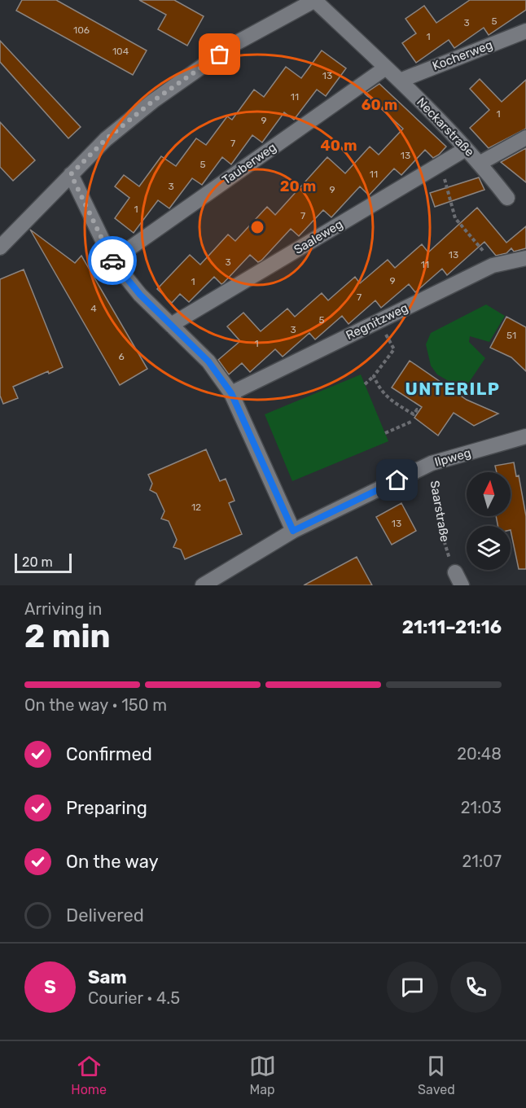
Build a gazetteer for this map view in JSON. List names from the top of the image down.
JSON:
{
  "streets": {
    "street": [
      "Kocherweg",
      "Neckarstraße",
      "Tauberweg",
      "Saaleweg",
      "Regnitzweg",
      "Ilpweg"
    ],
    "path": ["Saarstraße"]
  },
  "crossings": [
    ["Kocherweg", "Neckarstraße"],
    ["Neckarstraße", "Tauberweg"],
    ["Neckarstraße", "Saaleweg"],
    ["Ilpweg", "Saarstraße"]
  ],
  "districts": ["UNTERILP"],
  "house_numbers": [
    "5",
    "3",
    "106",
    "1",
    "104",
    "13",
    "11",
    "1",
    "9",
    "7",
    "13",
    "5",
    "11",
    "3",
    "9",
    "1",
    "7",
    "13",
    "3",
    "11",
    "9",
    "1",
    "7",
    "4",
    "5",
    "3",
    "51",
    "1",
    "6",
    "12",
    "13"
  ],
  "scale_bar": "20 m",
  "north": "top",
  "page": {
    "scale": "20 m",
    "heading": ["2 min", "Arriving in", "21:11–21:16"],
    "panel": ["Sam", "Courier · 4.5"],
    "bar": "On the way · 150 m",
    "list": [
      ["Confirmed", "20:48"],
      ["Preparing", "21:03"],
      ["On the way", "21:07"],
      "Delivered"
    ],
    "round": "S",
    "tabs": ["Home", "Map", "Saved"]
  },
  "rings": ["60 m", "40 m", "20 m"]
}
